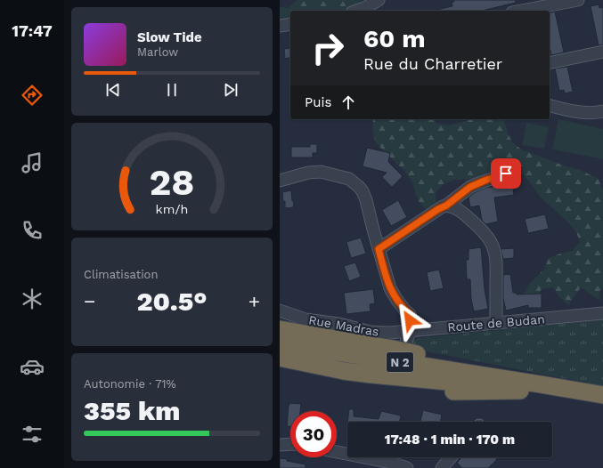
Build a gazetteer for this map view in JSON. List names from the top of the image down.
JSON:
{
  "streets": {
    "highway": ["N 2"],
    "street": ["Route de Budan", "Rue Madras"]
  },
  "crossings": [
    ["Route de Budan", "Rue Madras"]
  ],
  "page": {
    "tabs": "17:47",
    "turn": ["60 m", "Rue du Charretier"],
    "song": ["Slow Tide", "Marlow"],
    "then": "Puis",
    "tile": [
      "Climatisation",
      ["Autonomie · 71%", "355 km"]
    ],
    "heat": ["−", "20.5°", "+"],
    "limit": "30",
    "trip": "17:48 · 1 min · 170 m",
    "gauge": ["28", "km/h"]
  }
}
